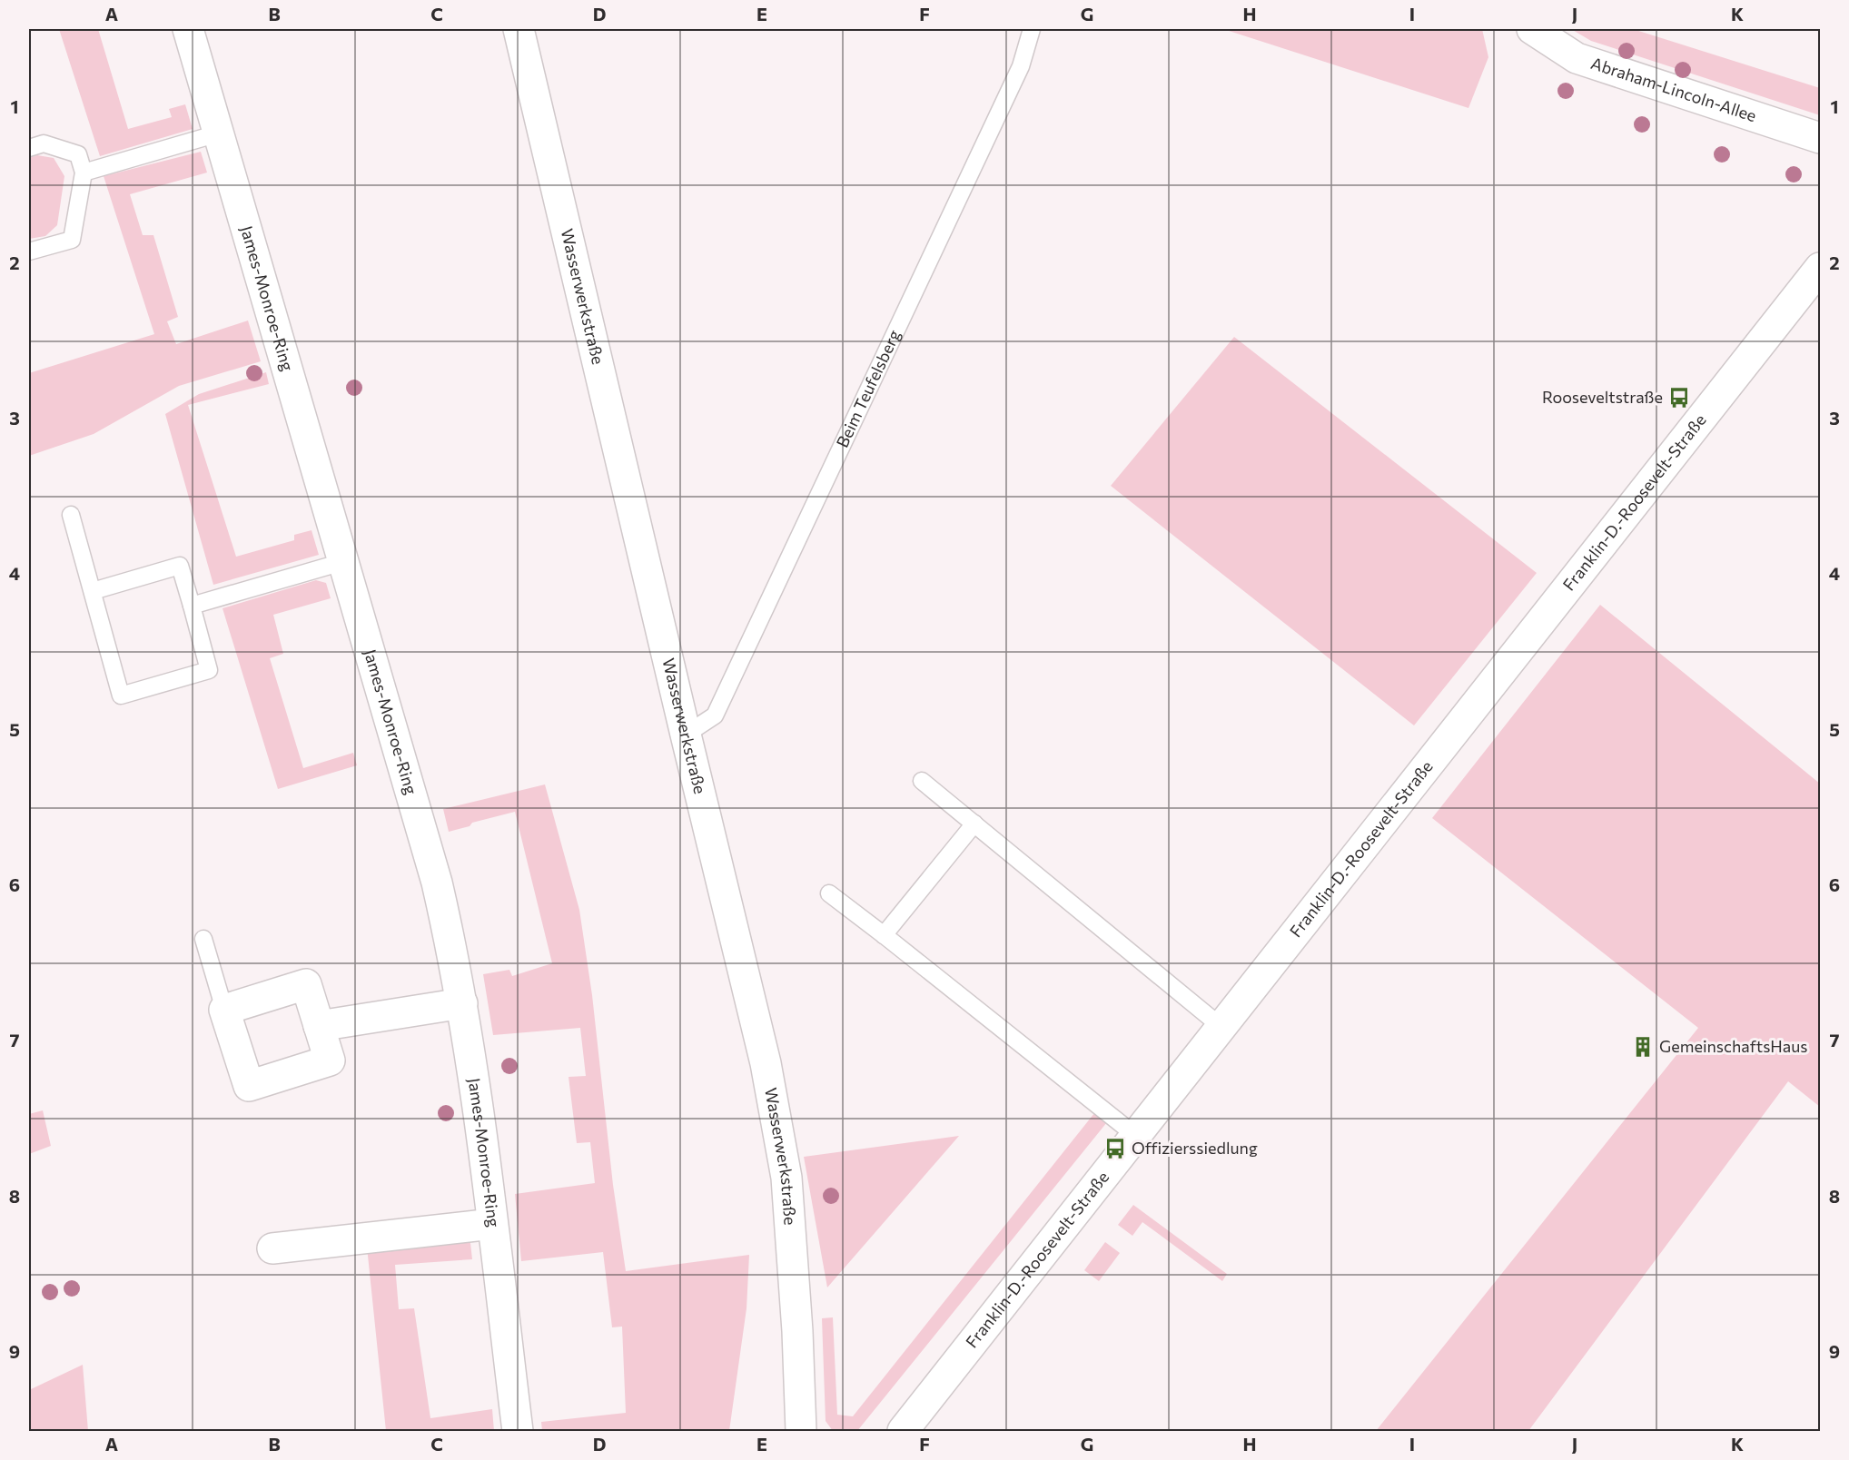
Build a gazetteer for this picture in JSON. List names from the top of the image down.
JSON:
{
  "streets": {
    "street": [
      "Abraham-Lincoln-Allee",
      "Wasserwerkstraße",
      "James-Monroe-Ring",
      "Franklin-D.-Roosevelt-Straße"
    ],
    "lane": ["Beim Teufelsberg"]
  },
  "crossings": [
    ["Wasserwerkstraße", "Beim Teufelsberg"]
  ],
  "places": {
    "bus stop": ["Rooseveltstraße", "Offizierssiedlung"],
    "building": ["GemeinschaftsHaus"]
  },
  "grid": {
    "columns": [
      "A",
      "B",
      "C",
      "D",
      "E",
      "F",
      "G",
      "H",
      "I",
      "J",
      "K"
    ],
    "rows": [
      "1",
      "2",
      "3",
      "4",
      "5",
      "6",
      "7",
      "8",
      "9"
    ]
  }
}
